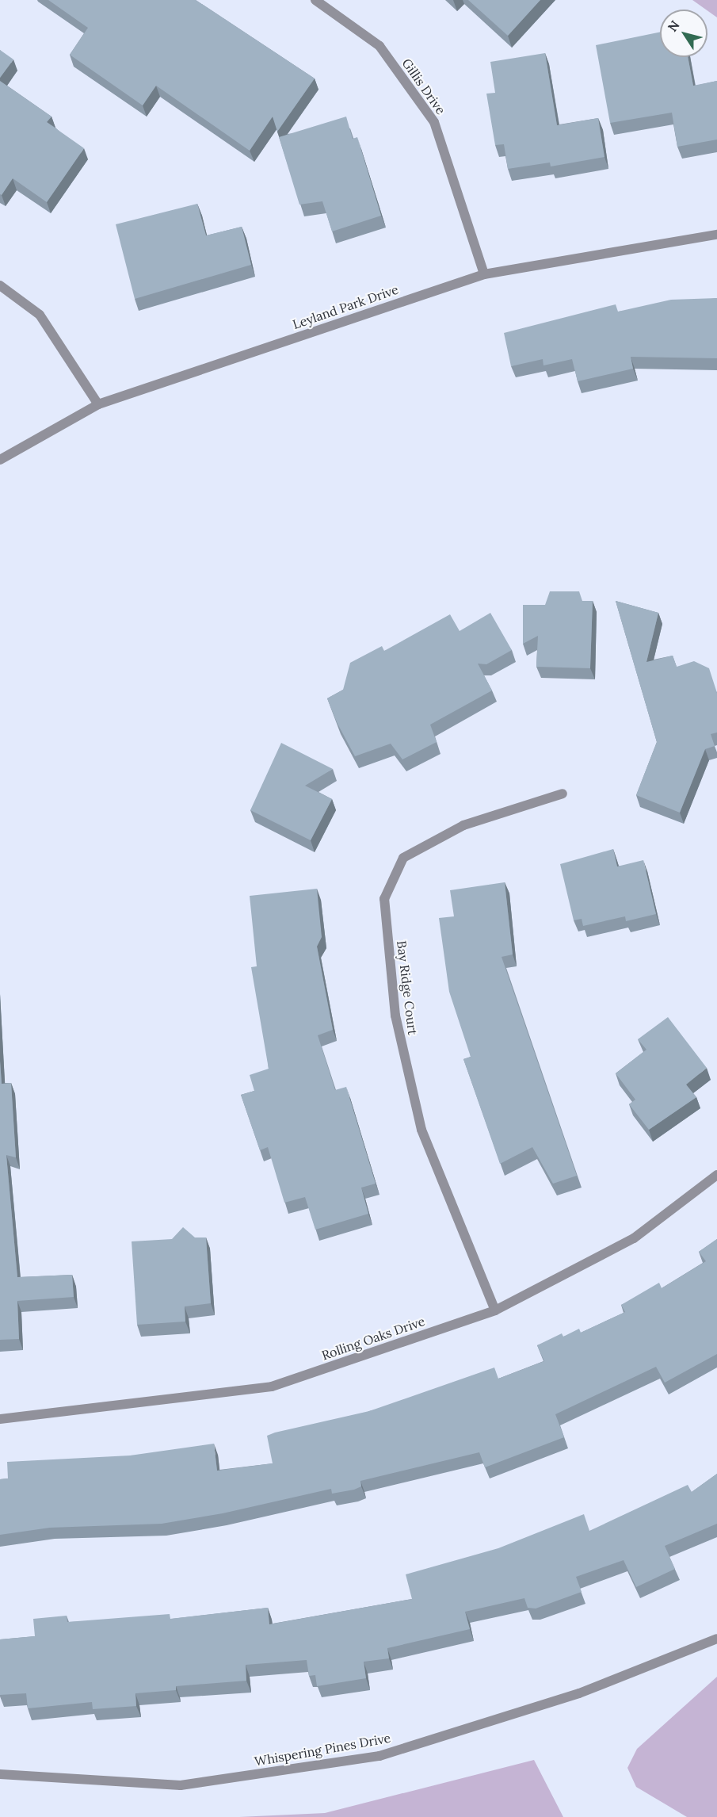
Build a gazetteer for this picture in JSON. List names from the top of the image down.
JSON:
{
  "streets": {
    "street": [
      "Gillis Drive",
      "Leyland Park Drive",
      "Bay Ridge Court",
      "Rolling Oaks Drive",
      "Whispering Pines Drive"
    ]
  },
  "crossings": [
    ["Gillis Drive", "Leyland Park Drive"],
    ["Bay Ridge Court", "Rolling Oaks Drive"]
  ],
  "north": "top left"
}
